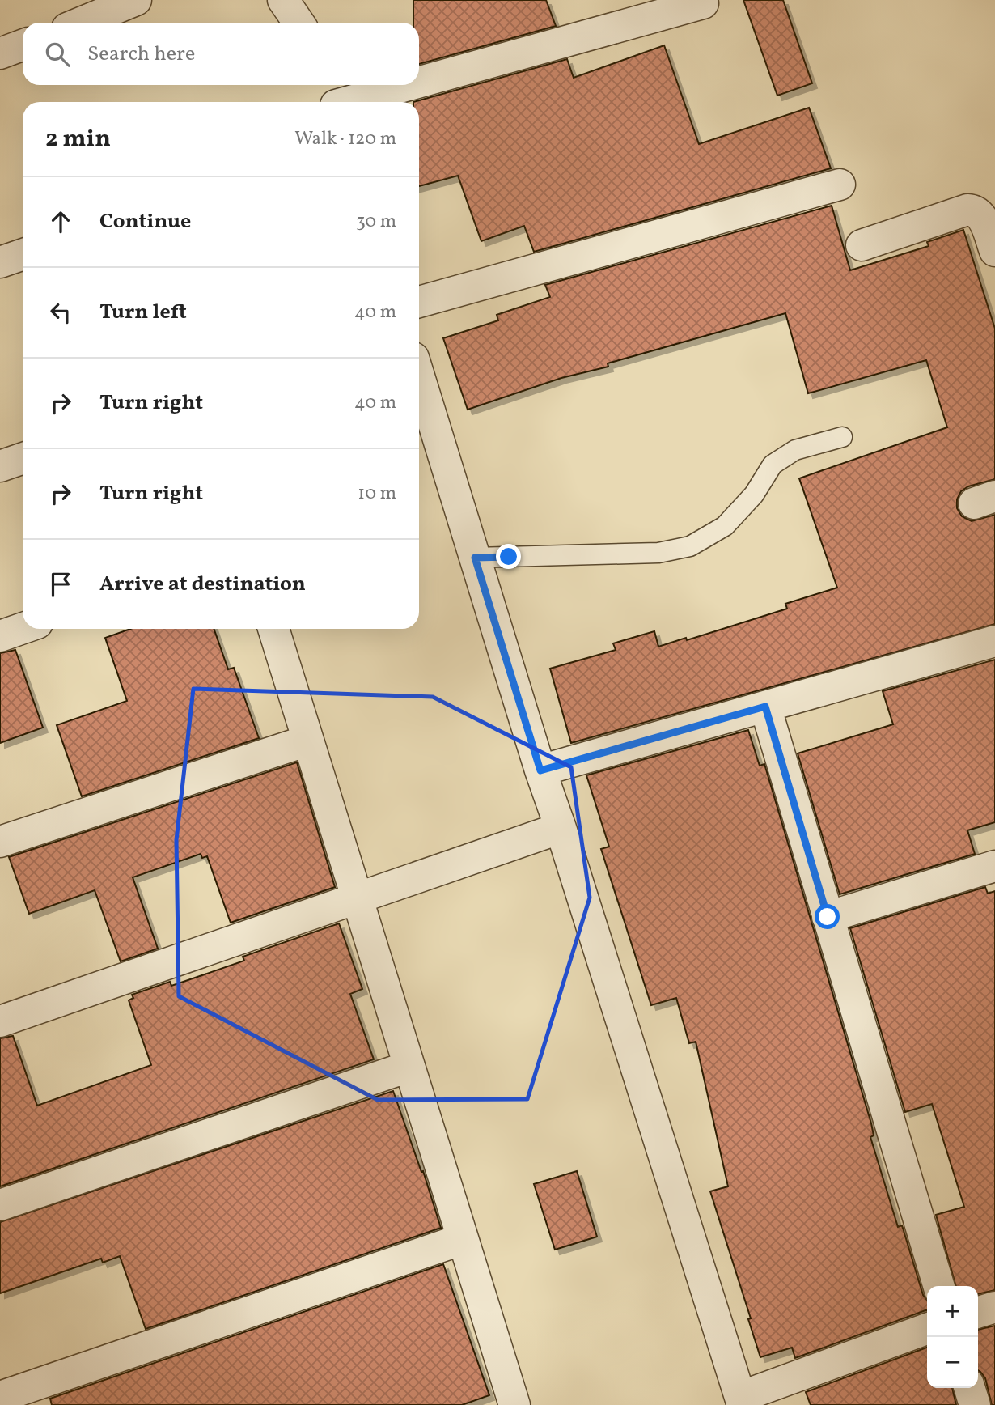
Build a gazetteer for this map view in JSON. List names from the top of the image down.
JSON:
{
  "page": {
    "search": "Search here",
    "heading": ["2 min", "Walk · 120 m"],
    "list": [
      ["Continue", "30 m"],
      ["Turn left", "40 m"],
      ["Turn right", "40 m"],
      ["Turn right", "10 m"],
      "Arrive at destination"
    ],
    "map_buttons": ["+", "−"]
  }
}
